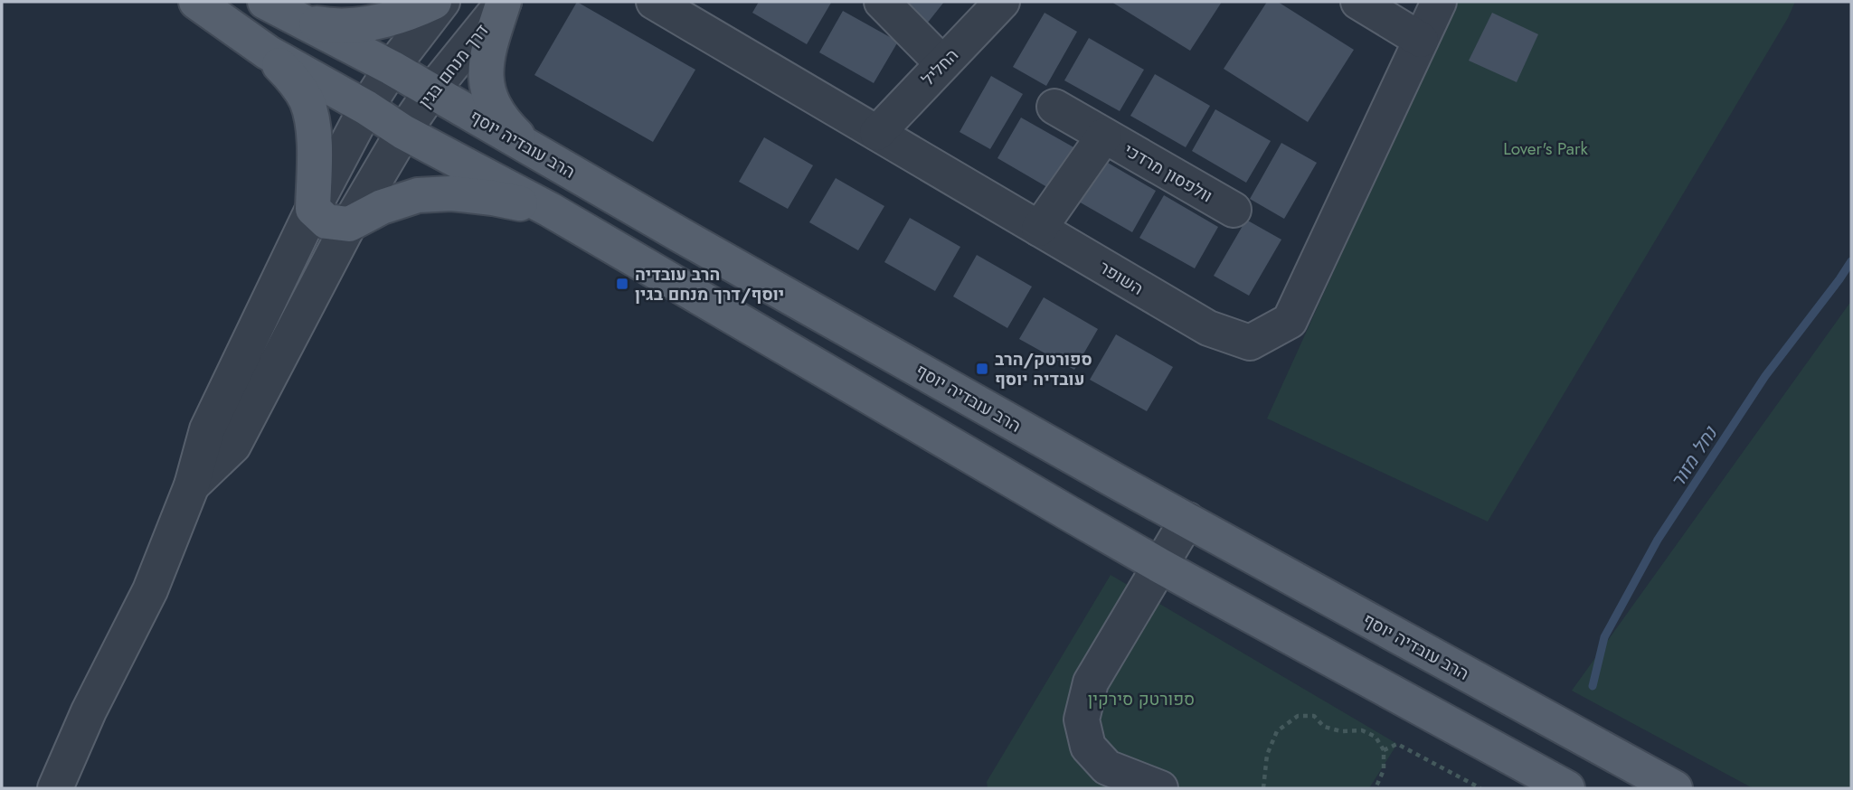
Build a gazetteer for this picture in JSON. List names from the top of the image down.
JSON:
{
  "streets": {
    "main road": ["הרב עובדיה יוסף"],
    "street": [
      "דרך מנחם בגין",
      "החליל",
      "וולפסון מרדכי",
      "השופר"
    ]
  },
  "crossings": [
    ["דרך מנחם בגין", "הרב עובדיה יוסף"],
    ["החליל", "השופר"],
    ["וולפסון מרדכי", "השופר"]
  ],
  "water": ["נחל מזור"],
  "parks": ["Lover's Park", "ספורטק סירקין"],
  "places": {
    "transit": ["הרב עובדיה יוסף/דרך מנחם בגין", "ספורטק/הרב עובדיה יוסף"]
  }
}
